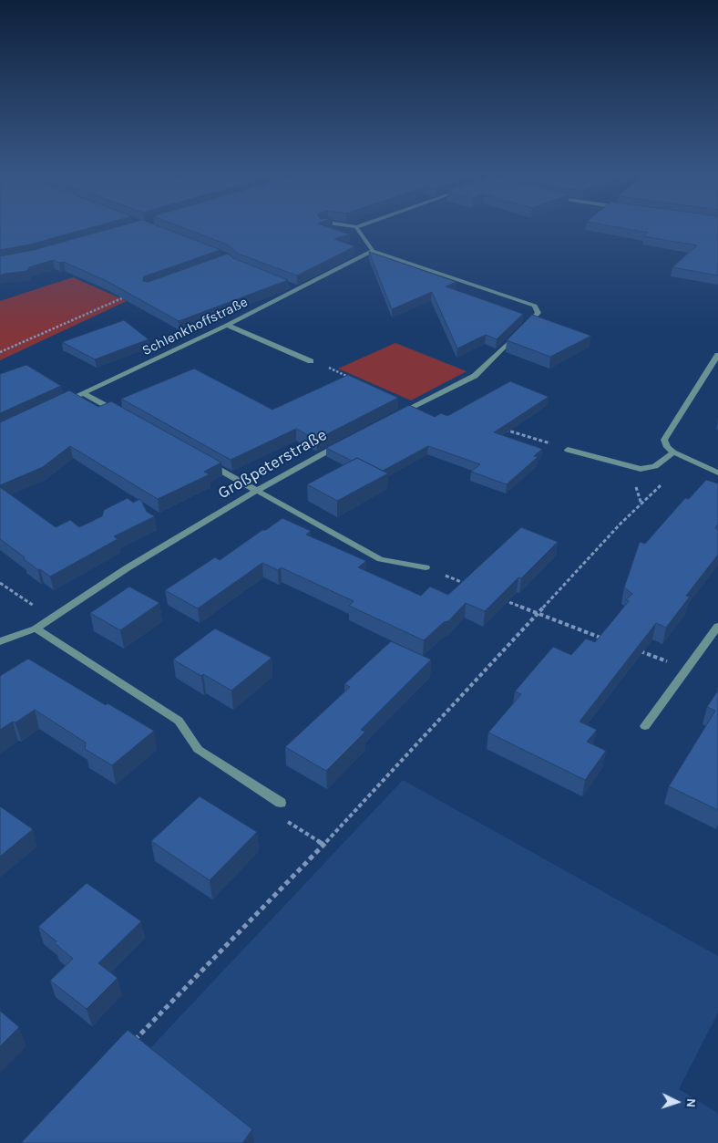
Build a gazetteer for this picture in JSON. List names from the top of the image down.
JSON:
{
  "streets": {
    "street": ["Schlenkhoffstraße", "Großpeterstraße"]
  },
  "north": "right"
}
